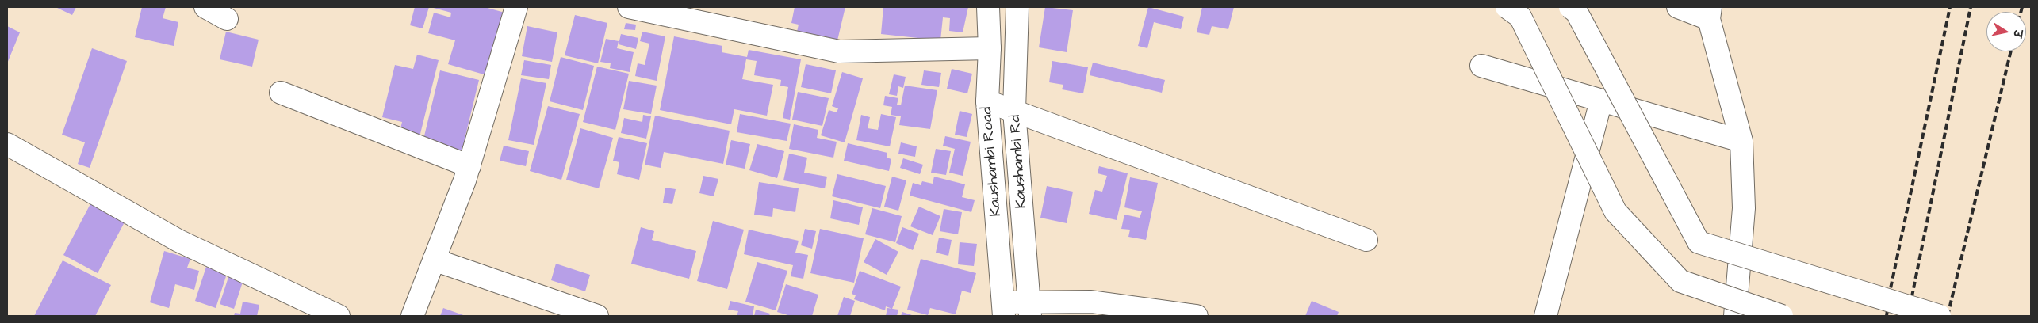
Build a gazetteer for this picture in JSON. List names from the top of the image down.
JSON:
{
  "streets": {
    "street": ["Kaushambi Road", "Kaushambi Rd"]
  },
  "north": "right"
}
